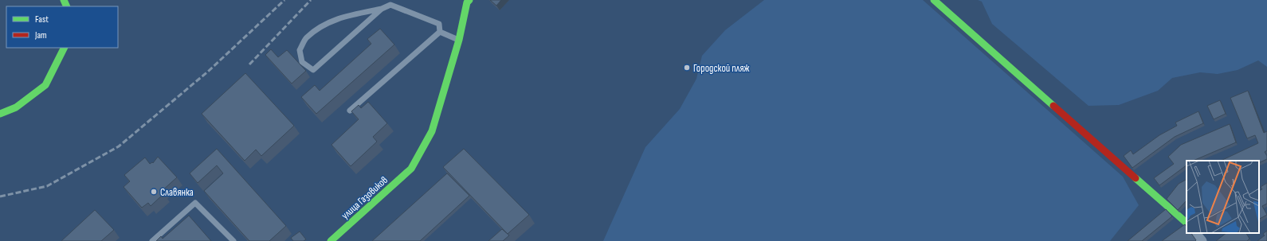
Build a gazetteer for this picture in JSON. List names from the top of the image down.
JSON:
{
  "streets": {
    "street": ["улица Газовиков"]
  },
  "places": ["Городской пляж", "Славянка"],
  "legend": ["Fast", "Jam"]
}
